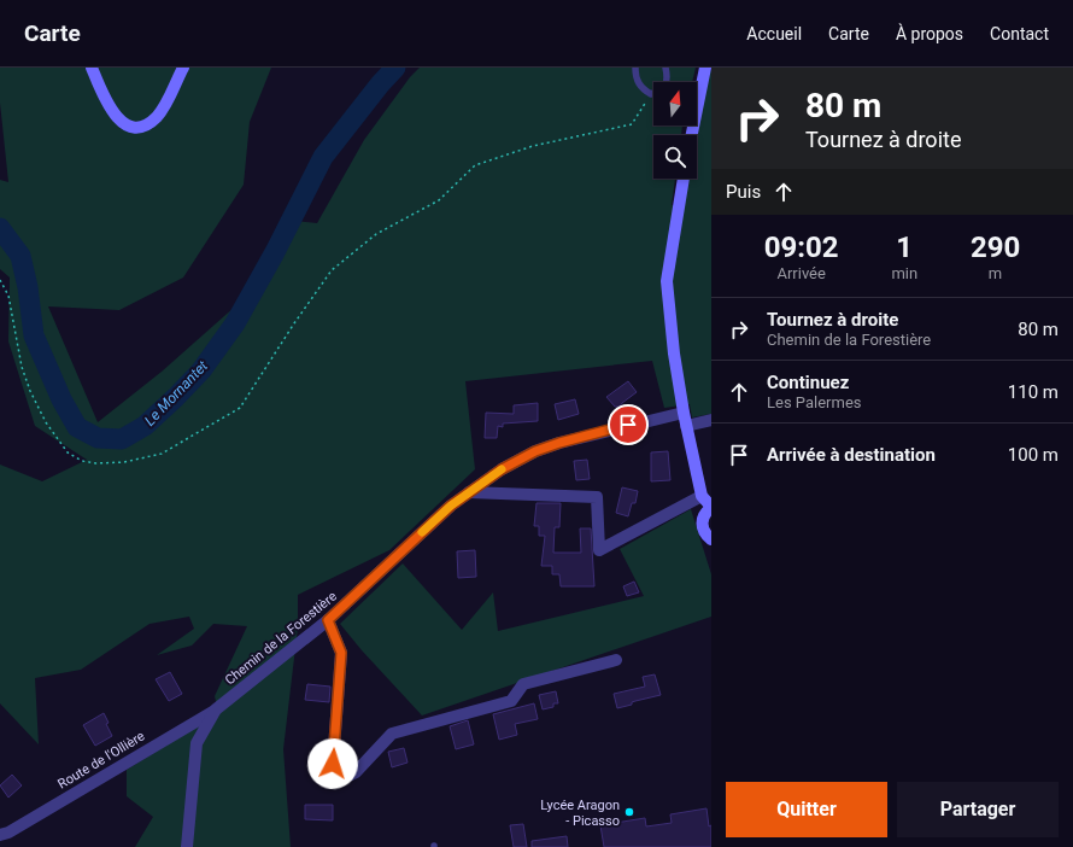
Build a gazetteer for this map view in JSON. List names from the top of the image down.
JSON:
{
  "streets": {
    "street": ["Chemin de la Forestière", "Route de l'Ollière"]
  },
  "crossings": [
    ["Chemin de la Forestière", "Route de l'Ollière"]
  ],
  "water": ["Le Mornantet"],
  "places": ["Lycée Aragon - Picasso"],
  "north": "top",
  "page": {
    "header": "Carte",
    "nav": [
      "Accueil",
      "Carte",
      "À propos",
      "Contact"
    ],
    "turn": ["80 m", "Tournez à droite"],
    "then": "Puis",
    "eta": [
      "09:02",
      "Arrivée",
      "1",
      "min",
      "290",
      "m"
    ],
    "list": [
      {
        "name": "Tournez à droite",
        "note": "Chemin de la Forestière",
        "value": "80 m"
      },
      {
        "name": "Continuez",
        "note": "Les Palermes",
        "value": "110 m"
      },
      {
        "name": "Arrivée à destination",
        "value": "100 m"
      }
    ],
    "buttons": ["Quitter", "Partager"]
  }
}
